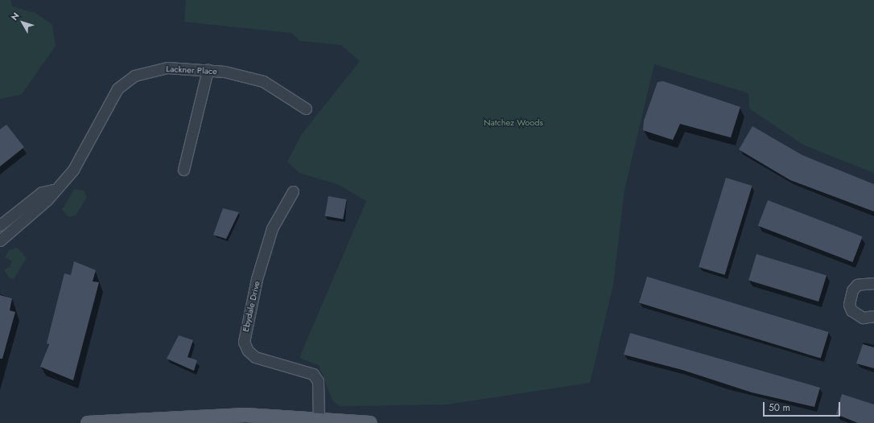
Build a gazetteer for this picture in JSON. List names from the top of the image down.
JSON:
{
  "streets": {
    "street": ["Lackner Place", "Ebydale Drive"]
  },
  "parks": ["Natchez Woods"],
  "scale_bar": "50 m",
  "north": "top left"
}
